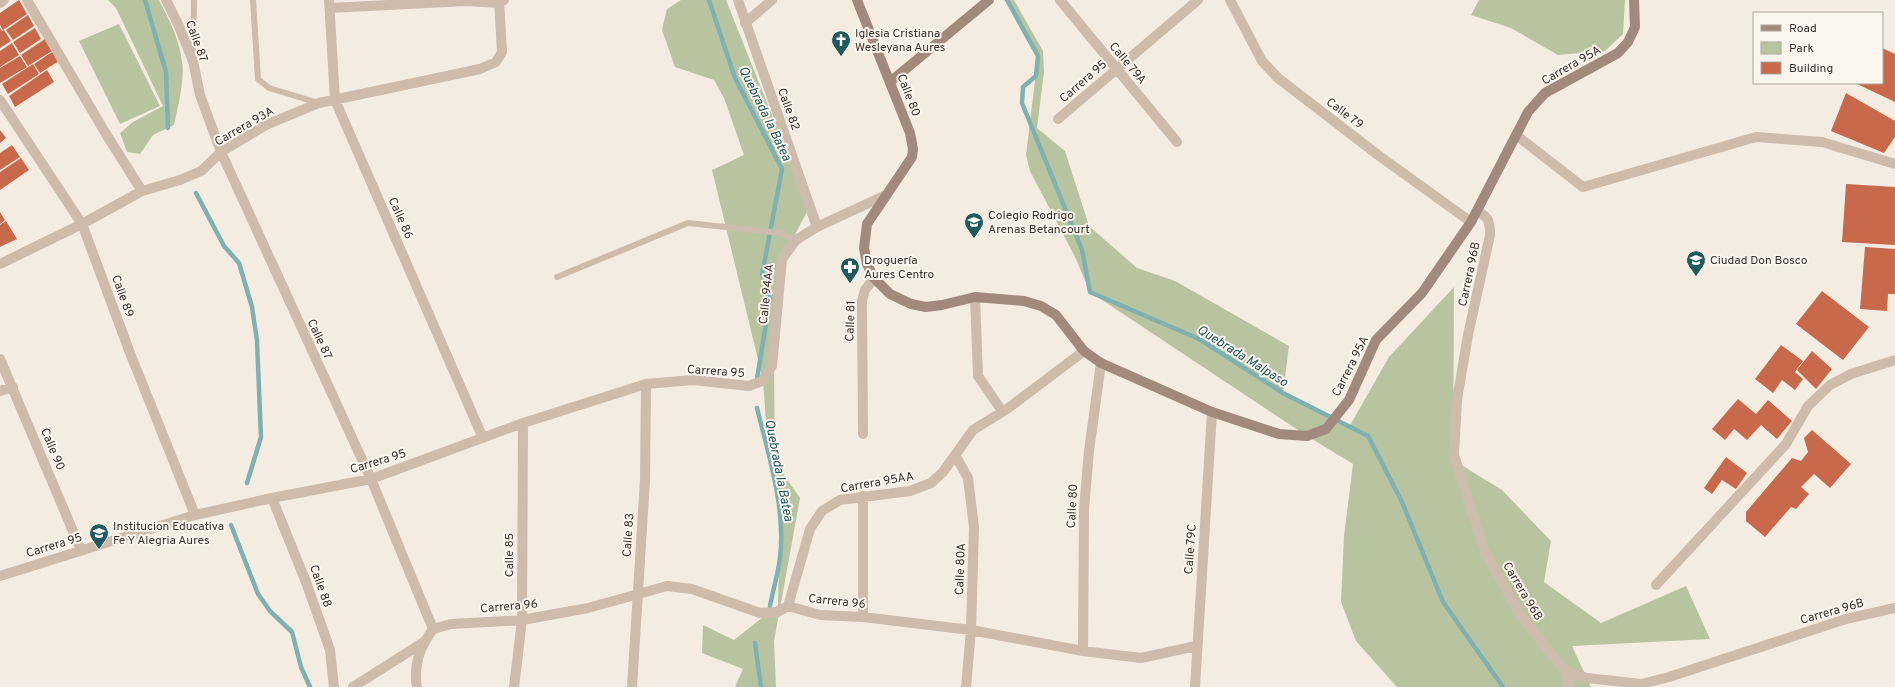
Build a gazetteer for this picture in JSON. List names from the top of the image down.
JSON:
{
  "streets": {
    "street": [
      "Calle 87",
      "Calle 79A",
      "Carrera 95A",
      "Carrera 95",
      "Calle 80",
      "Calle 82",
      "Calle 79",
      "Carrera 93A",
      "Calle 86",
      "Carrera 96B",
      "Calle 94AA",
      "Calle 89",
      "Calle 81",
      "Calle 90",
      "Carrera 95AA",
      "Calle 83",
      "Calle 79C",
      "Calle 85",
      "Calle 80A",
      "Calle 88",
      "Carrera 96"
    ]
  },
  "crossings": [
    ["Calle 87", "Carrera 95"],
    ["Calle 87", "Carrera 93A"],
    ["Calle 87", "Carrera 96"],
    ["Calle 79A", "Carrera 95"],
    ["Carrera 95A", "Calle 80"],
    ["Carrera 95A", "Calle 79"],
    ["Carrera 95A", "Carrera 96B"],
    ["Carrera 95A", "Calle 81"],
    ["Carrera 95A", "Carrera 95AA"],
    ["Carrera 95A", "Calle 79C"],
    ["Carrera 95", "Calle 86"],
    ["Carrera 95", "Calle 94AA"],
    ["Carrera 95", "Calle 89"],
    ["Carrera 95", "Calle 90"],
    ["Carrera 95", "Calle 83"],
    ["Carrera 95", "Calle 85"],
    ["Carrera 95", "Calle 88"],
    ["Calle 80", "Calle 94AA"],
    ["Calle 80", "Carrera 96"],
    ["Calle 82", "Calle 94AA"],
    ["Carrera 93A", "Calle 86"],
    ["Carrera 93A", "Calle 89"],
    ["Carrera 95AA", "Calle 80A"],
    ["Carrera 95AA", "Carrera 96"],
    ["Calle 83", "Carrera 96"],
    ["Calle 79C", "Carrera 96"],
    ["Calle 85", "Carrera 96"],
    ["Calle 80A", "Carrera 96"]
  ],
  "water": ["Quebrada la Batea", "Quebrada Malpaso"],
  "places": {
    "church": ["Iglesia Cristiana Wesleyana Aures"],
    "school or university": ["Colegio Rodrigo Arenas Betancourt", "Ciudad Don Bosco", "Institucion Educativa Fe Y Alegria Aures"],
    "pharmacy": ["Droguería Aures Centro"]
  },
  "legend": ["Road", "Park", "Building"]
}
